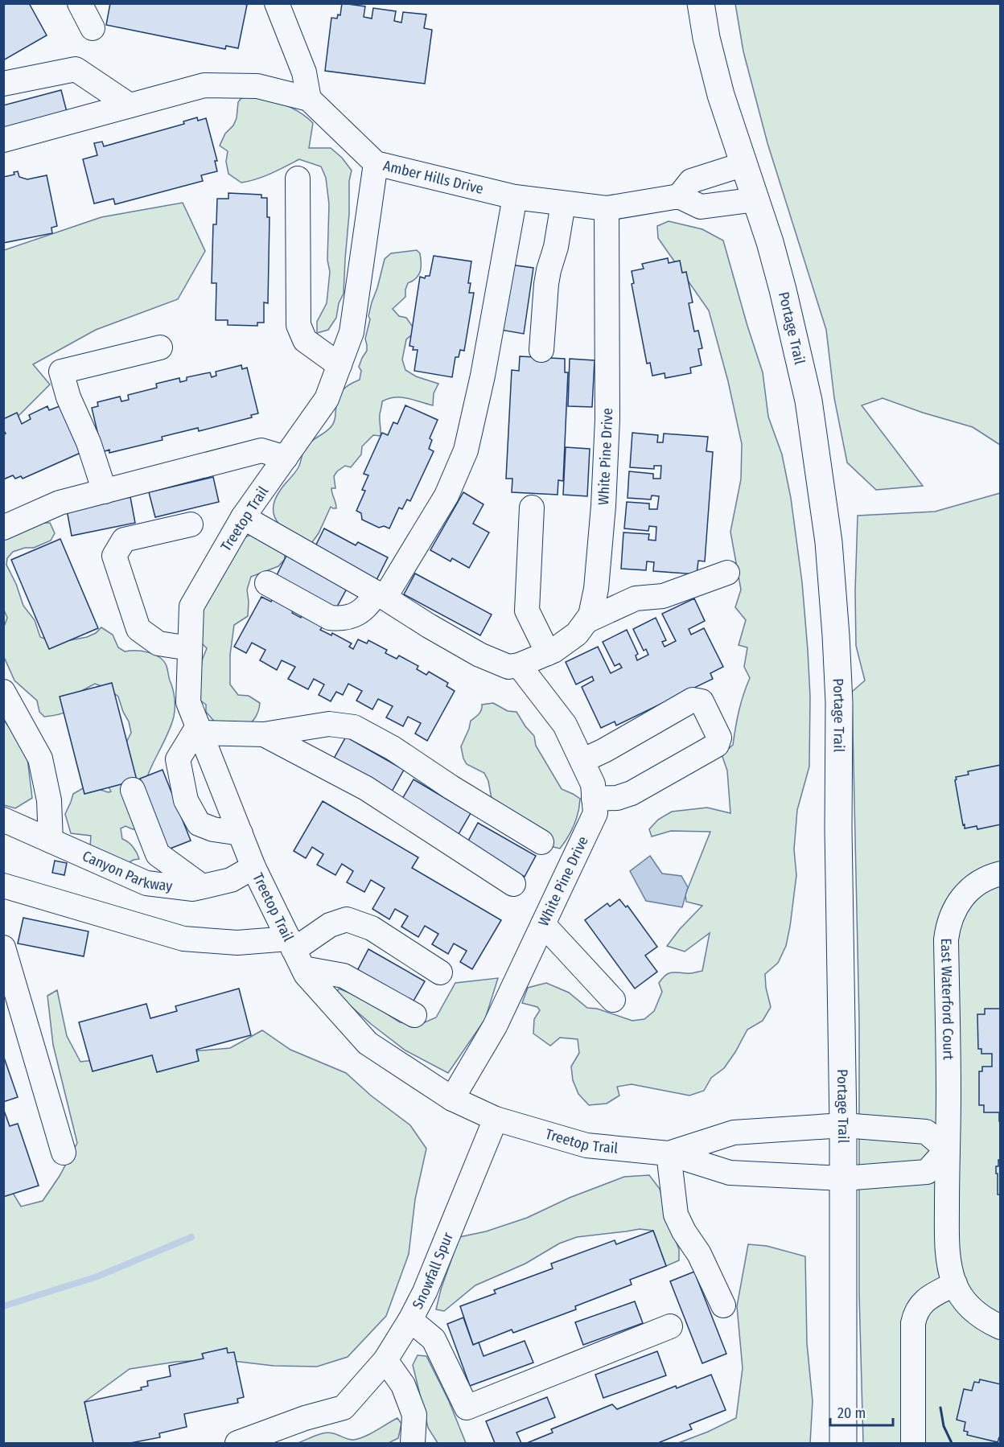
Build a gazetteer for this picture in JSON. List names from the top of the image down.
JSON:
{
  "streets": {
    "main road": ["Portage Trail"],
    "street": [
      "Amber Hills Drive",
      "White Pine Drive",
      "Treetop Trail",
      "Canyon Parkway",
      "East Waterford Court",
      "Snowfall Spur"
    ]
  },
  "crossings": [
    ["Amber Hills Drive", "White Pine Drive"],
    ["Amber Hills Drive", "Treetop Trail"],
    ["Portage Trail", "Treetop Trail"],
    ["White Pine Drive", "Treetop Trail"],
    ["Treetop Trail", "Canyon Parkway"],
    ["Treetop Trail", "Snowfall Spur"]
  ],
  "scale_bar": "20 m"
}
